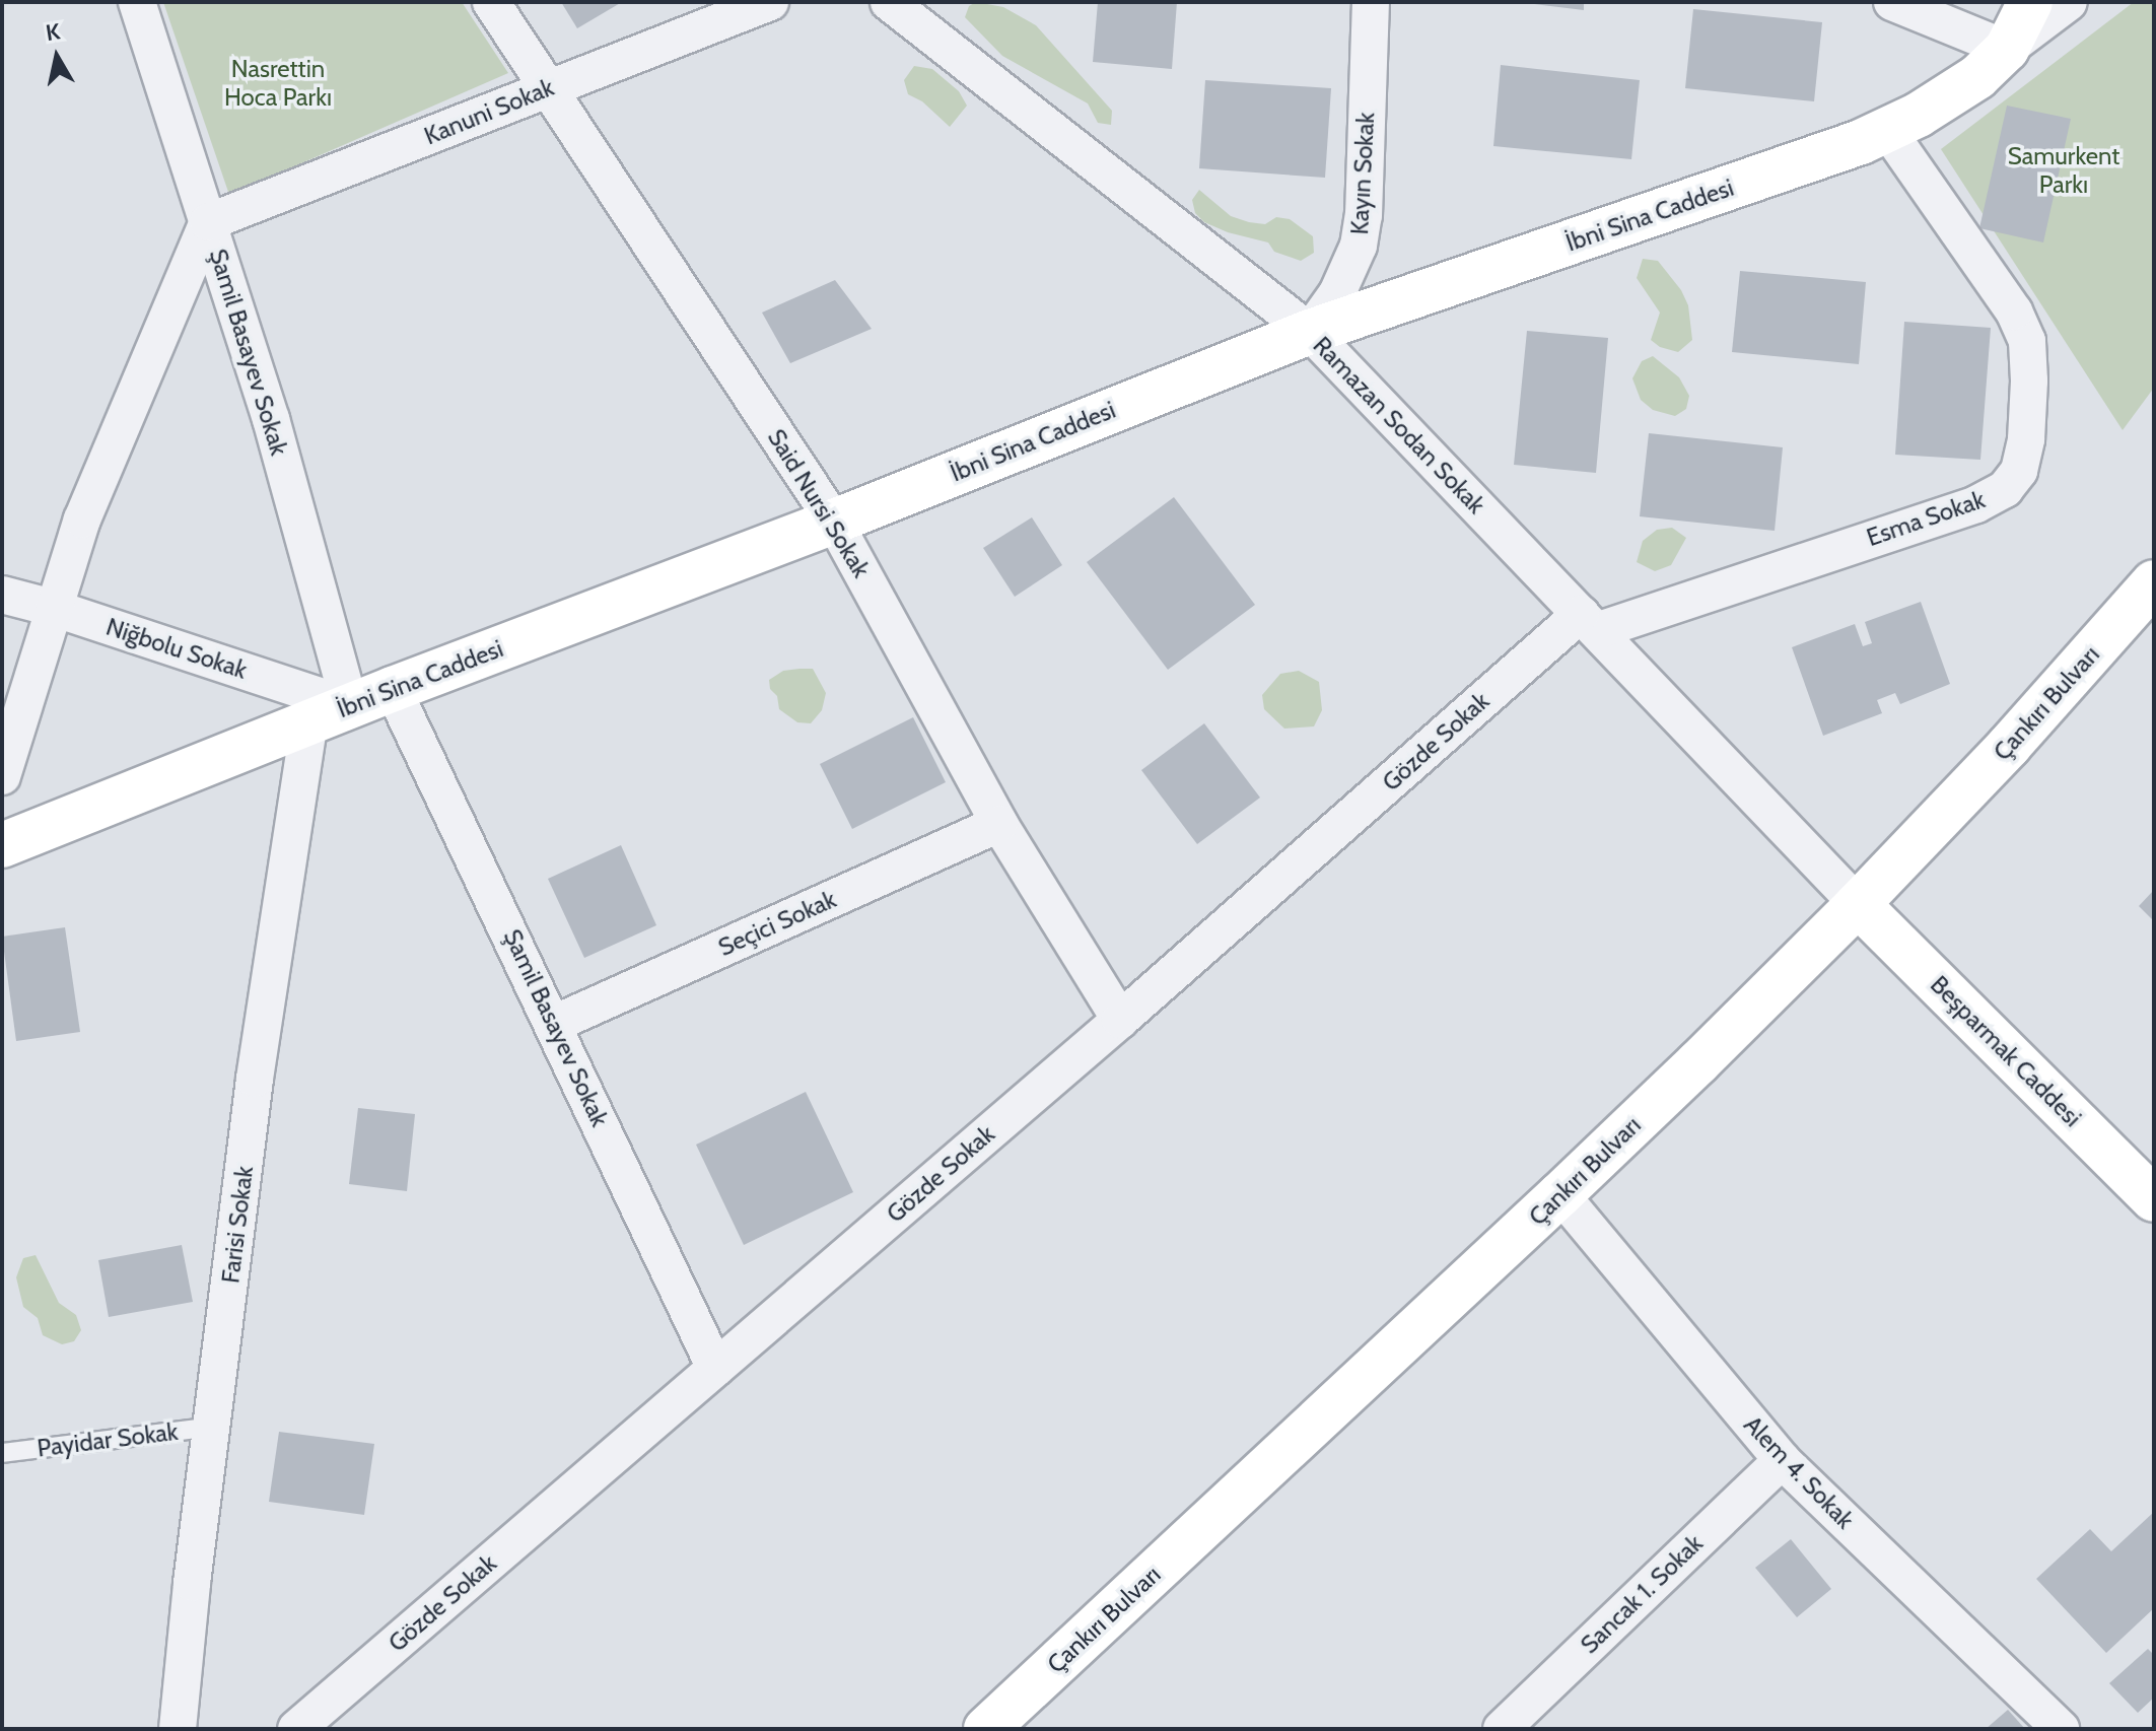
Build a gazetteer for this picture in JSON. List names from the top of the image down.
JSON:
{
  "streets": {
    "street": [
      "Kanuni Sokak",
      "Kayın Sokak",
      "İbni Sina Caddesi",
      "Şamil Basayev Sokak",
      "Ramazan Sodan Sokak",
      "Said Nursi Sokak",
      "Esma Sokak",
      "Niğbolu Sokak",
      "Çankırı Bulvarı",
      "Gözde Sokak",
      "Seçici Sokak",
      "Beşparmak Caddesi",
      "Farisi Sokak",
      "Alem 4. Sokak",
      "Sancak 1. Sokak"
    ],
    "lane": ["Payidar Sokak"]
  },
  "crossings": [
    ["Kanuni Sokak", "Şamil Basayev Sokak"],
    ["Kanuni Sokak", "Said Nursi Sokak"],
    ["Kayın Sokak", "İbni Sina Caddesi"],
    ["Kayın Sokak", "Ramazan Sodan Sokak"],
    ["İbni Sina Caddesi", "Şamil Basayev Sokak"],
    ["İbni Sina Caddesi", "Ramazan Sodan Sokak"],
    ["İbni Sina Caddesi", "Said Nursi Sokak"],
    ["İbni Sina Caddesi", "Esma Sokak"],
    ["İbni Sina Caddesi", "Niğbolu Sokak"],
    ["İbni Sina Caddesi", "Farisi Sokak"],
    ["Şamil Basayev Sokak", "Niğbolu Sokak"],
    ["Şamil Basayev Sokak", "Gözde Sokak"],
    ["Şamil Basayev Sokak", "Seçici Sokak"],
    ["Şamil Basayev Sokak", "Farisi Sokak"],
    ["Ramazan Sodan Sokak", "Esma Sokak"],
    ["Ramazan Sodan Sokak", "Çankırı Bulvarı"],
    ["Ramazan Sodan Sokak", "Gözde Sokak"],
    ["Ramazan Sodan Sokak", "Beşparmak Caddesi"],
    ["Said Nursi Sokak", "Gözde Sokak"],
    ["Said Nursi Sokak", "Seçici Sokak"],
    ["Esma Sokak", "Gözde Sokak"],
    ["Niğbolu Sokak", "Farisi Sokak"],
    ["Çankırı Bulvarı", "Beşparmak Caddesi"],
    ["Çankırı Bulvarı", "Alem 4. Sokak"],
    ["Farisi Sokak", "Payidar Sokak"],
    ["Alem 4. Sokak", "Sancak 1. Sokak"]
  ],
  "parks": ["Nasrettin Hoca Parkı", "Samurkent Parkı"],
  "north": "top"
}
